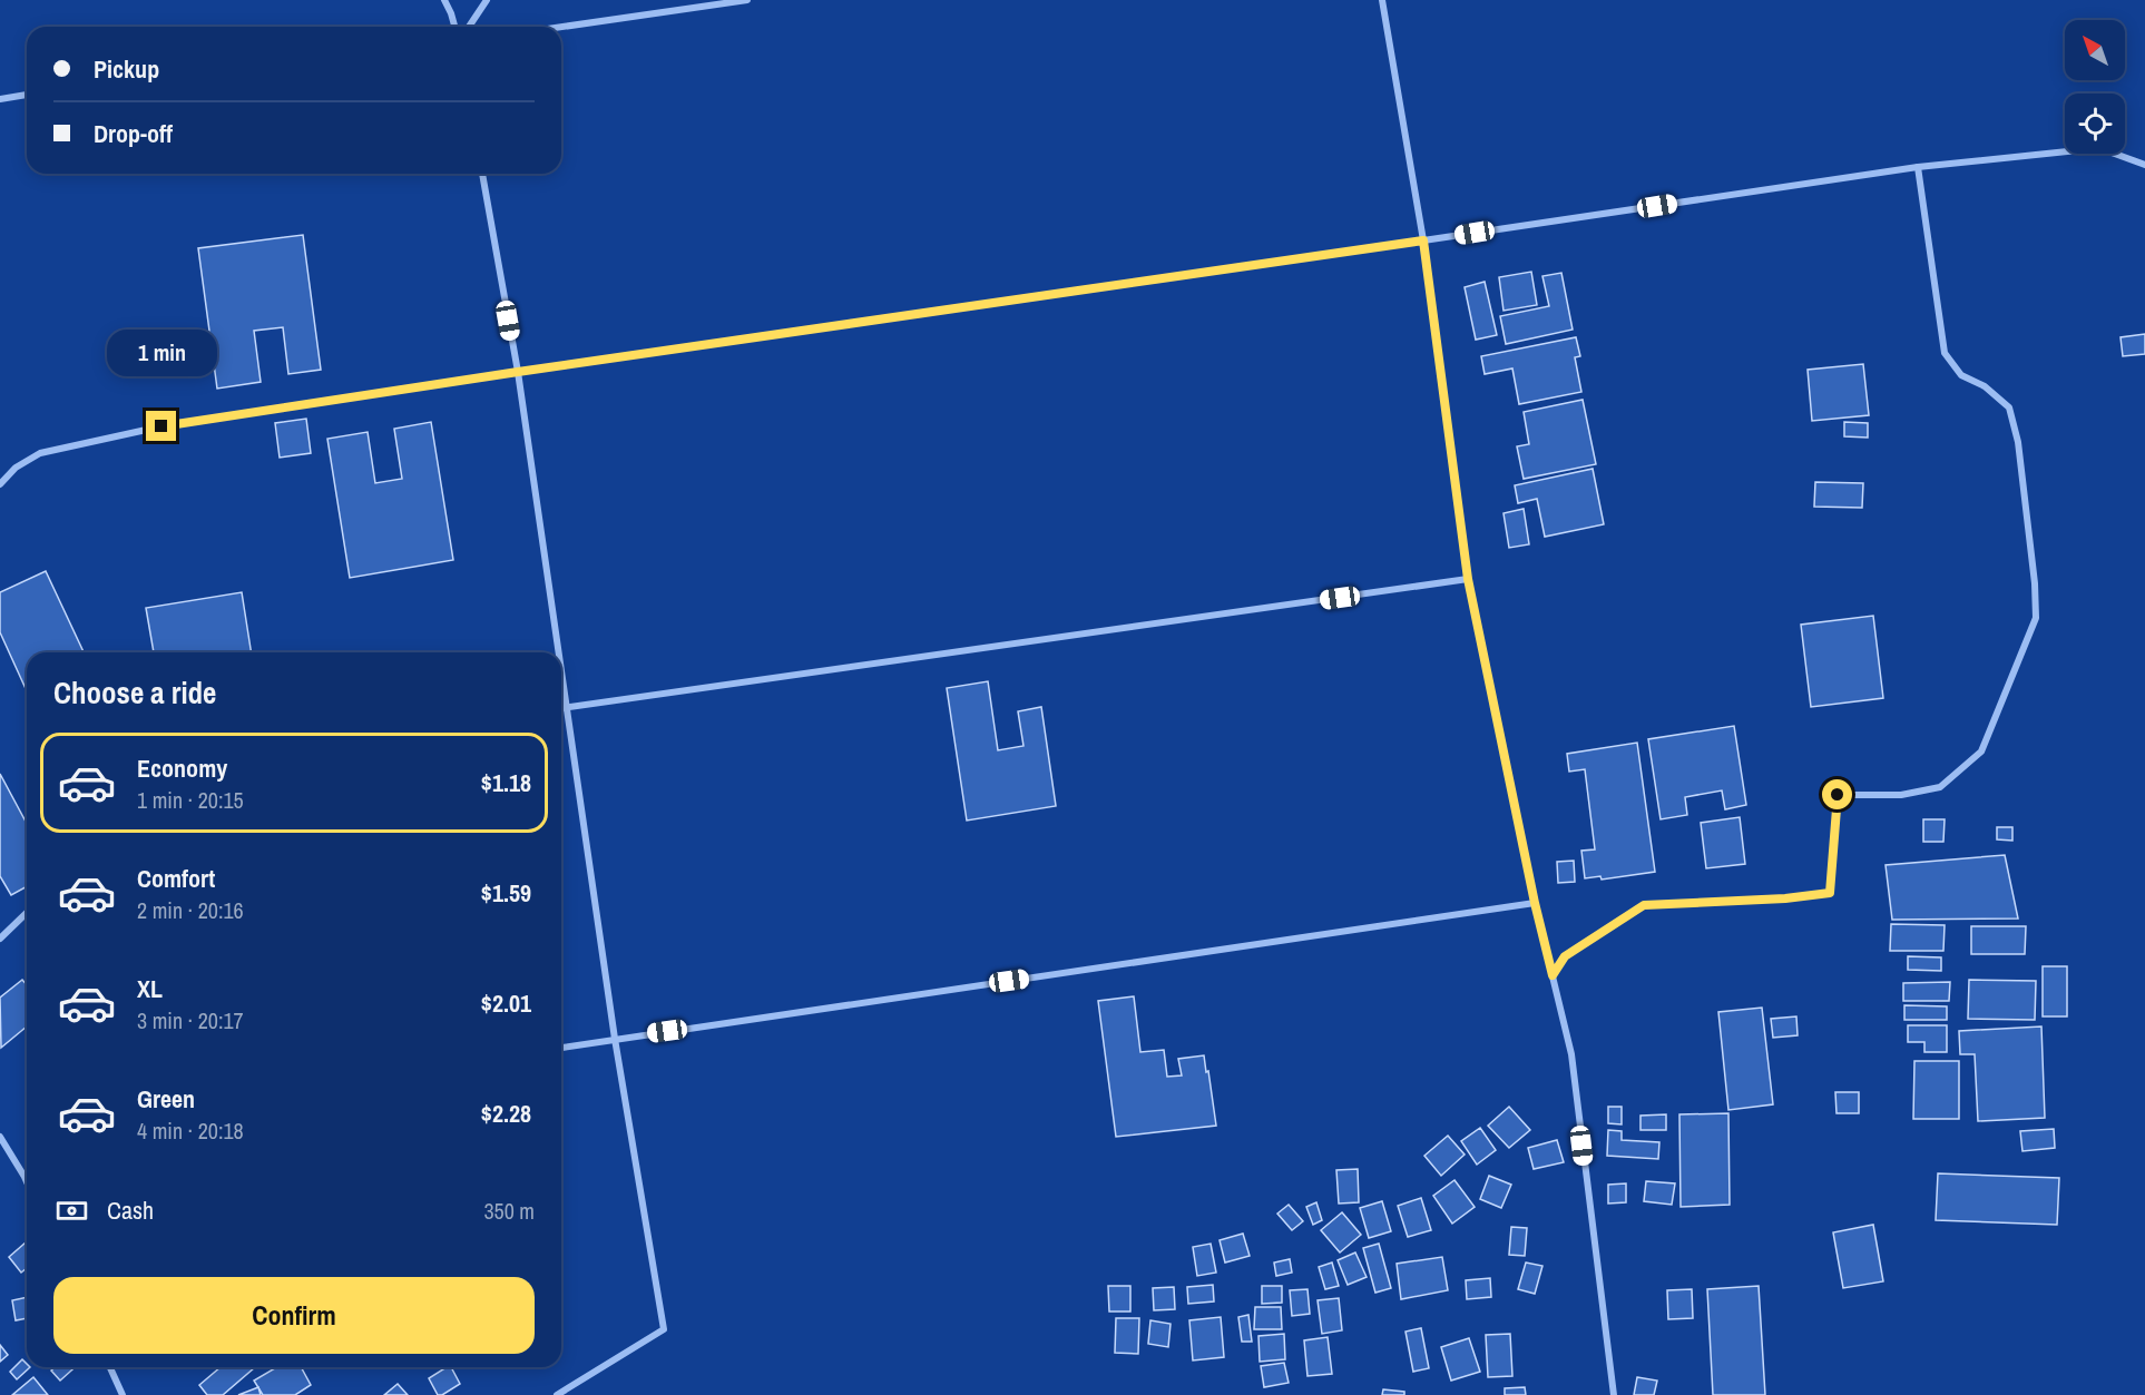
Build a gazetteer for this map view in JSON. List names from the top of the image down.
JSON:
{
  "north": "top left",
  "page": {
    "banner": ["Pickup", "Drop-off"],
    "bubble": "1 min",
    "heading": "Choose a ride",
    "list": [
      {
        "name": "Economy",
        "note": "1 min · 20:15",
        "value": "$1.18"
      },
      {
        "name": "Comfort",
        "note": "2 min · 20:16",
        "value": "$1.59"
      },
      {
        "name": "XL",
        "note": "3 min · 20:17",
        "value": "$2.01"
      },
      {
        "name": "Green",
        "note": "4 min · 20:18",
        "value": "$2.28"
      }
    ],
    "pay": ["Cash", "350 m"],
    "buttons": "Confirm"
  }
}
